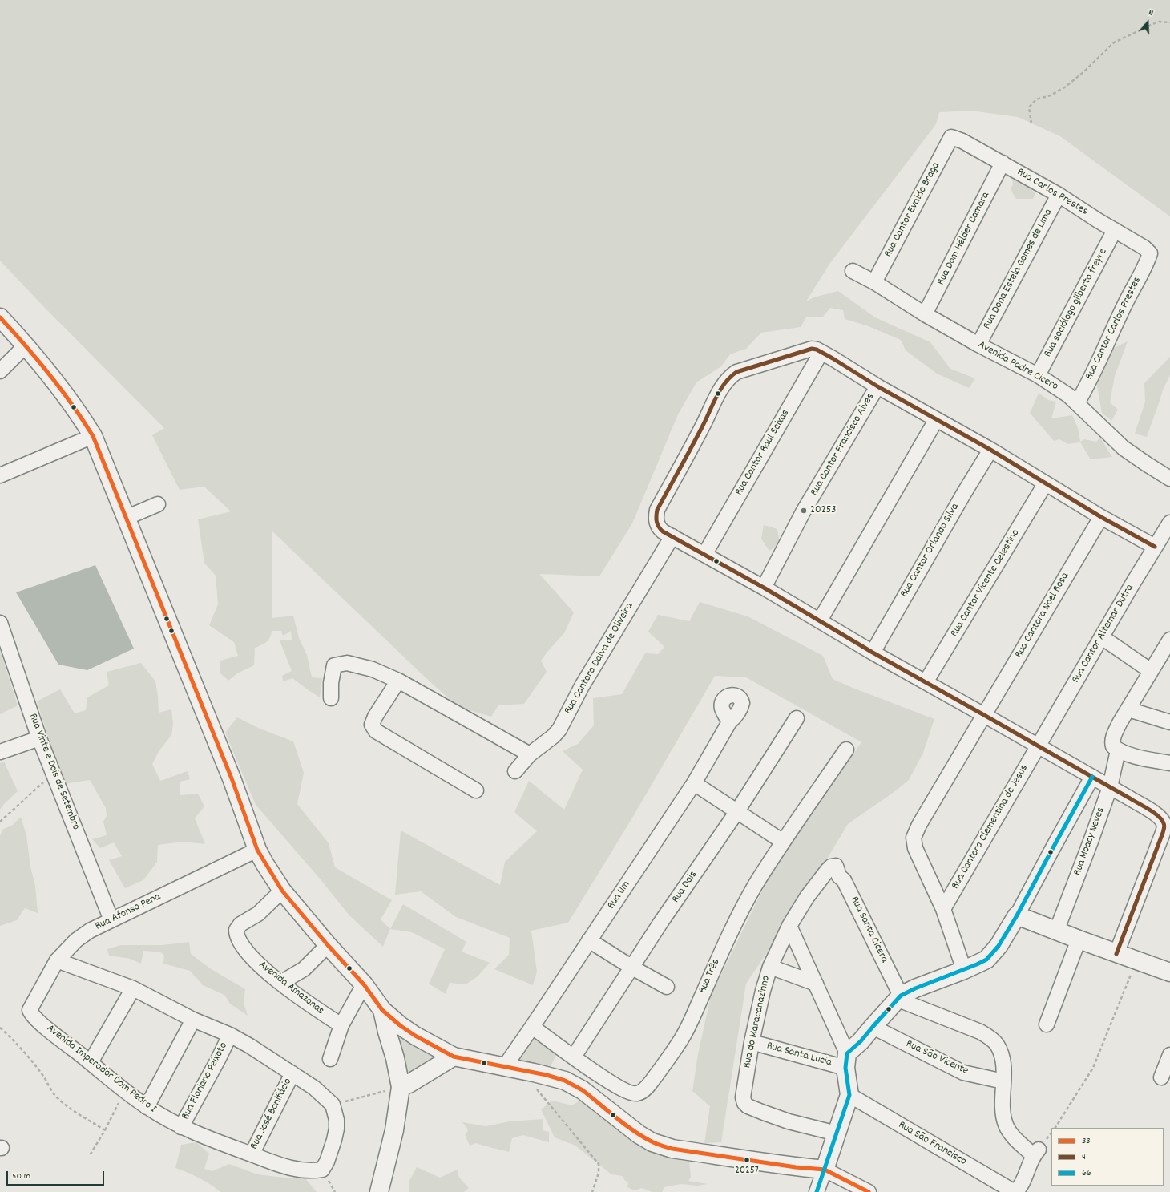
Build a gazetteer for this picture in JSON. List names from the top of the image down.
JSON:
{
  "streets": {
    "street": [
      "Rua Carlos Prestes",
      "Rua Cantor Evaldo Braga",
      "Rua Dom Hélder Camara",
      "Rua Dona Estela Gomes de Lima",
      "Rua sociólogo gilberto freyre",
      "Rua Cantor Carlos Prestes",
      "Avenida Padre Cicero",
      "Rua Cantor Francisco Alves",
      "Rua Cantor Raul Seixas",
      "Rua Cantor Orlando Silva",
      "Rua Cantor Vicente Celestino",
      "Rua Cantora Noel Rosa",
      "Rua Cantor Altemar Dutra",
      "Rua Cantora Dalva de Oliveira",
      "Rua Vinte e Dois de Setembro",
      "Rua Cantora Clementina de Jesus",
      "Rua Moacy Neves",
      "Rua Dois",
      "Rua Um",
      "Rua Afonso Pena",
      "Rua Santa Cicera",
      "Rua Três",
      "Avenida Amazonas",
      "Rua do Maracanazinho",
      "Rua Santa Lucia",
      "Rua São Vicente",
      "Avenida Imperador Dom Pedro I",
      "Rua Floriano Peixoto",
      "Rua José Bonifácio",
      "Rua São Francisco"
    ]
  },
  "crossings": [
    ["Rua Carlos Prestes", "Rua Cantor Evaldo Braga"],
    ["Rua Carlos Prestes", "Rua Dom Hélder Camara"],
    ["Rua Carlos Prestes", "Rua Dona Estela Gomes de Lima"],
    ["Rua Carlos Prestes", "Rua sociólogo gilberto freyre"],
    ["Rua Carlos Prestes", "Rua Cantor Carlos Prestes"],
    ["Rua Cantor Evaldo Braga", "Avenida Padre Cicero"],
    ["Rua Dom Hélder Camara", "Avenida Padre Cicero"],
    ["Rua Dona Estela Gomes de Lima", "Avenida Padre Cicero"],
    ["Rua sociólogo gilberto freyre", "Avenida Padre Cicero"],
    ["Rua Cantor Carlos Prestes", "Avenida Padre Cicero"],
    ["Rua Cantora Noel Rosa", "Rua Cantora Clementina de Jesus"],
    ["Rua Cantor Altemar Dutra", "Rua Cantora Clementina de Jesus"],
    ["Rua Vinte e Dois de Setembro", "Rua Afonso Pena"],
    ["Rua Dois", "Rua Três"],
    ["Rua Um", "Rua Três"],
    ["Rua Afonso Pena", "Avenida Imperador Dom Pedro I"],
    ["Rua Santa Cicera", "Rua do Maracanazinho"],
    ["Rua do Maracanazinho", "Rua Santa Lucia"],
    ["Avenida Imperador Dom Pedro I", "Rua Floriano Peixoto"],
    ["Avenida Imperador Dom Pedro I", "Rua José Bonifácio"]
  ],
  "places": ["20253", "20257"],
  "lines": ["transit line 33", "transit line 4", "transit line 66"],
  "legend": ["33", "4", "66"],
  "scale_bar": "50 m",
  "north": "top"
}
